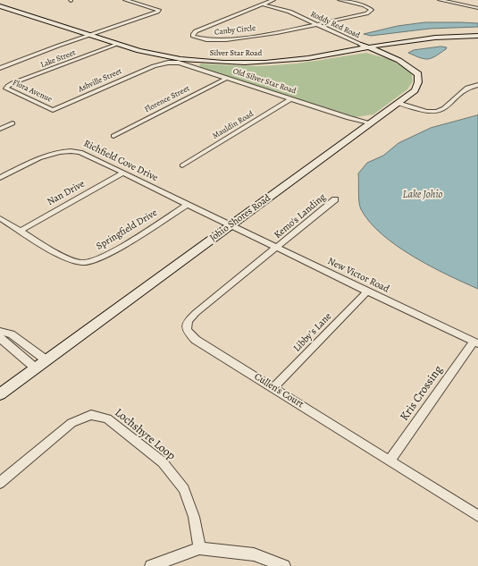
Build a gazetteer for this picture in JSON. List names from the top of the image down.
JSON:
{
  "streets": {
    "main road": ["Silver Star Road", "Johio Shores Road"],
    "street": [
      "Roddy Red Road",
      "Canby Circle",
      "Lake Street",
      "Ashville Street",
      "Old Silver Star Road",
      "Flora Avenue",
      "Florence Street",
      "Mauldin Road",
      "Richfield Cove Drive",
      "Nan Drive",
      "Kemo's Landing",
      "Springfield Drive",
      "New Victor Road",
      "Libby's Lane",
      "Cullen's Court",
      "Kris Crossing",
      "Lochshyre Loop"
    ]
  },
  "crossings": [
    ["Roddy Red Road", "Canby Circle"],
    ["Roddy Red Road", "Silver Star Road"],
    ["Roddy Red Road", "Johio Shores Road"],
    ["Silver Star Road", "Lake Street"],
    ["Silver Star Road", "Johio Shores Road"],
    ["Lake Street", "Flora Avenue"],
    ["Ashville Street", "Old Silver Star Road"],
    ["Ashville Street", "Flora Avenue"],
    ["Old Silver Star Road", "Florence Street"],
    ["Old Silver Star Road", "Mauldin Road"],
    ["Old Silver Star Road", "Johio Shores Road"],
    ["Richfield Cove Drive", "Nan Drive"],
    ["Richfield Cove Drive", "Johio Shores Road"],
    ["Richfield Cove Drive", "Springfield Drive"],
    ["Richfield Cove Drive", "New Victor Road"],
    ["Nan Drive", "Springfield Drive"],
    ["Kemo's Landing", "New Victor Road"],
    ["Kemo's Landing", "Cullen's Court"],
    ["Johio Shores Road", "New Victor Road"],
    ["New Victor Road", "Libby's Lane"],
    ["New Victor Road", "Cullen's Court"],
    ["New Victor Road", "Kris Crossing"],
    ["Libby's Lane", "Cullen's Court"],
    ["Cullen's Court", "Kris Crossing"]
  ],
  "water": ["Lake Johio"]
}
